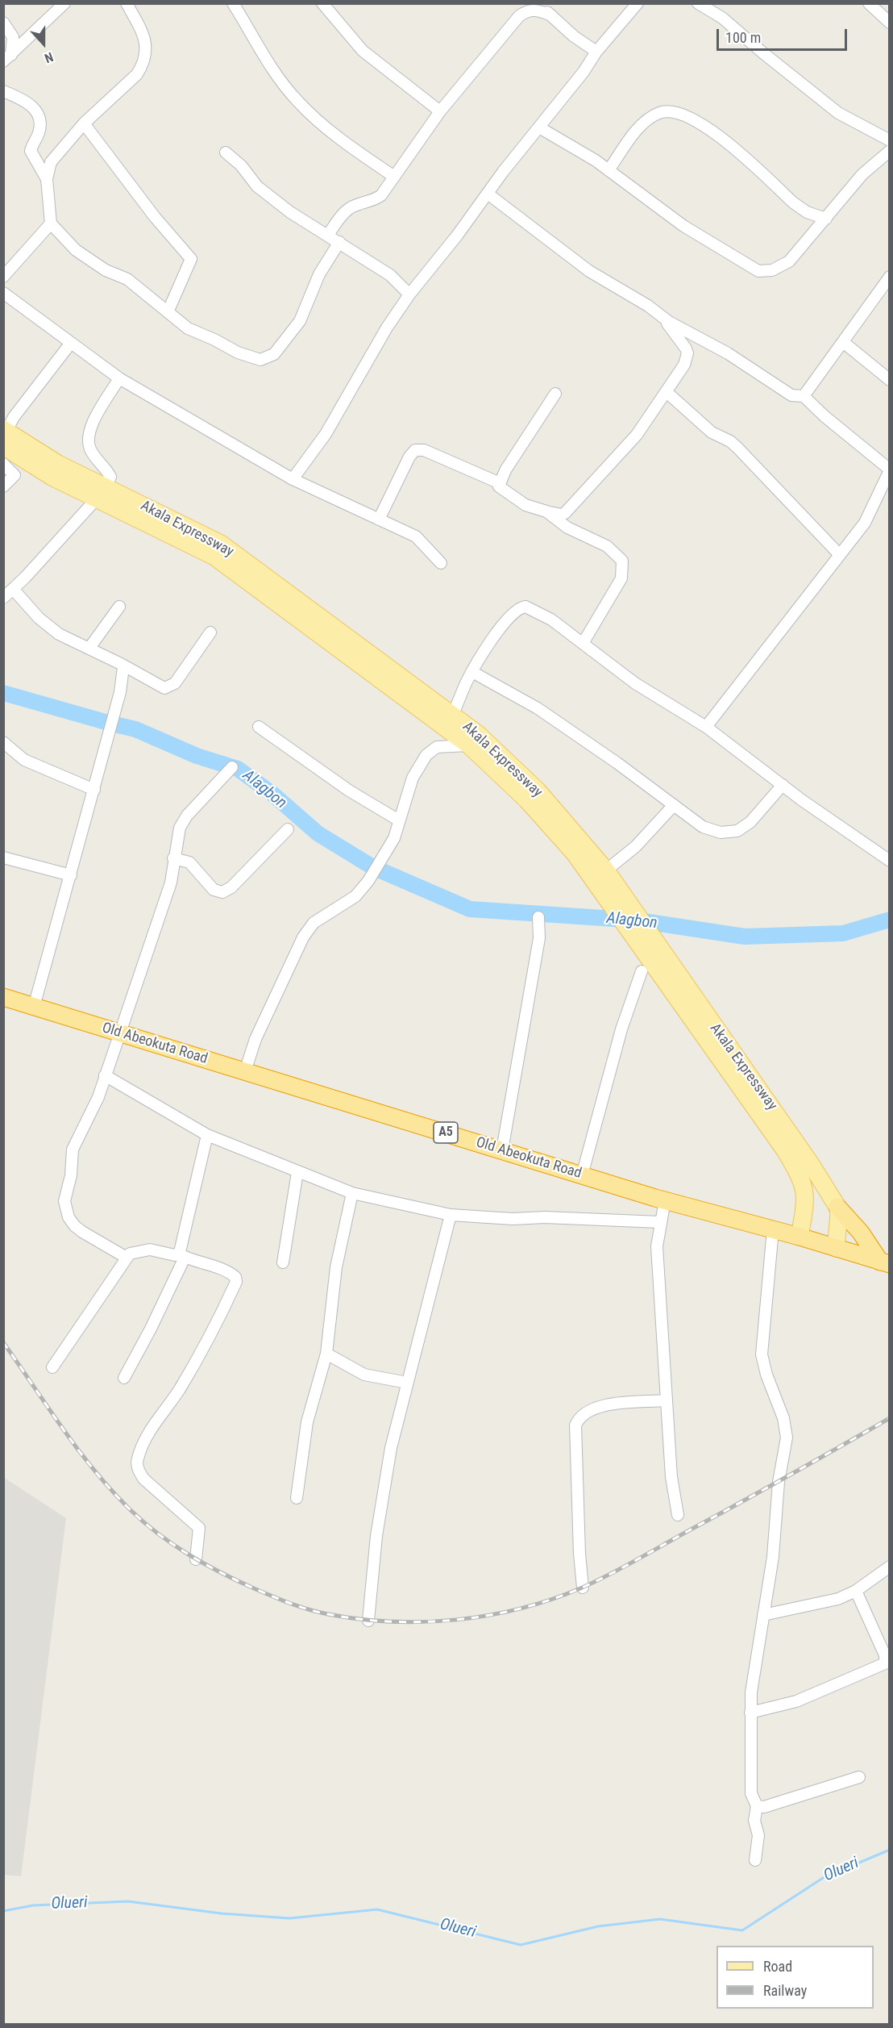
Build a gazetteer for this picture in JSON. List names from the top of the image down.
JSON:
{
  "streets": {
    "highway": ["Old Abeokuta Road", "A5"],
    "main road": ["Akala Expressway"]
  },
  "crossings": [
    ["Akala Expressway", "Old Abeokuta Road"]
  ],
  "water": ["Alagbon", "Olueri"],
  "legend": ["Road", "Railway"],
  "scale_bar": "100 m",
  "north": "bottom"
}
